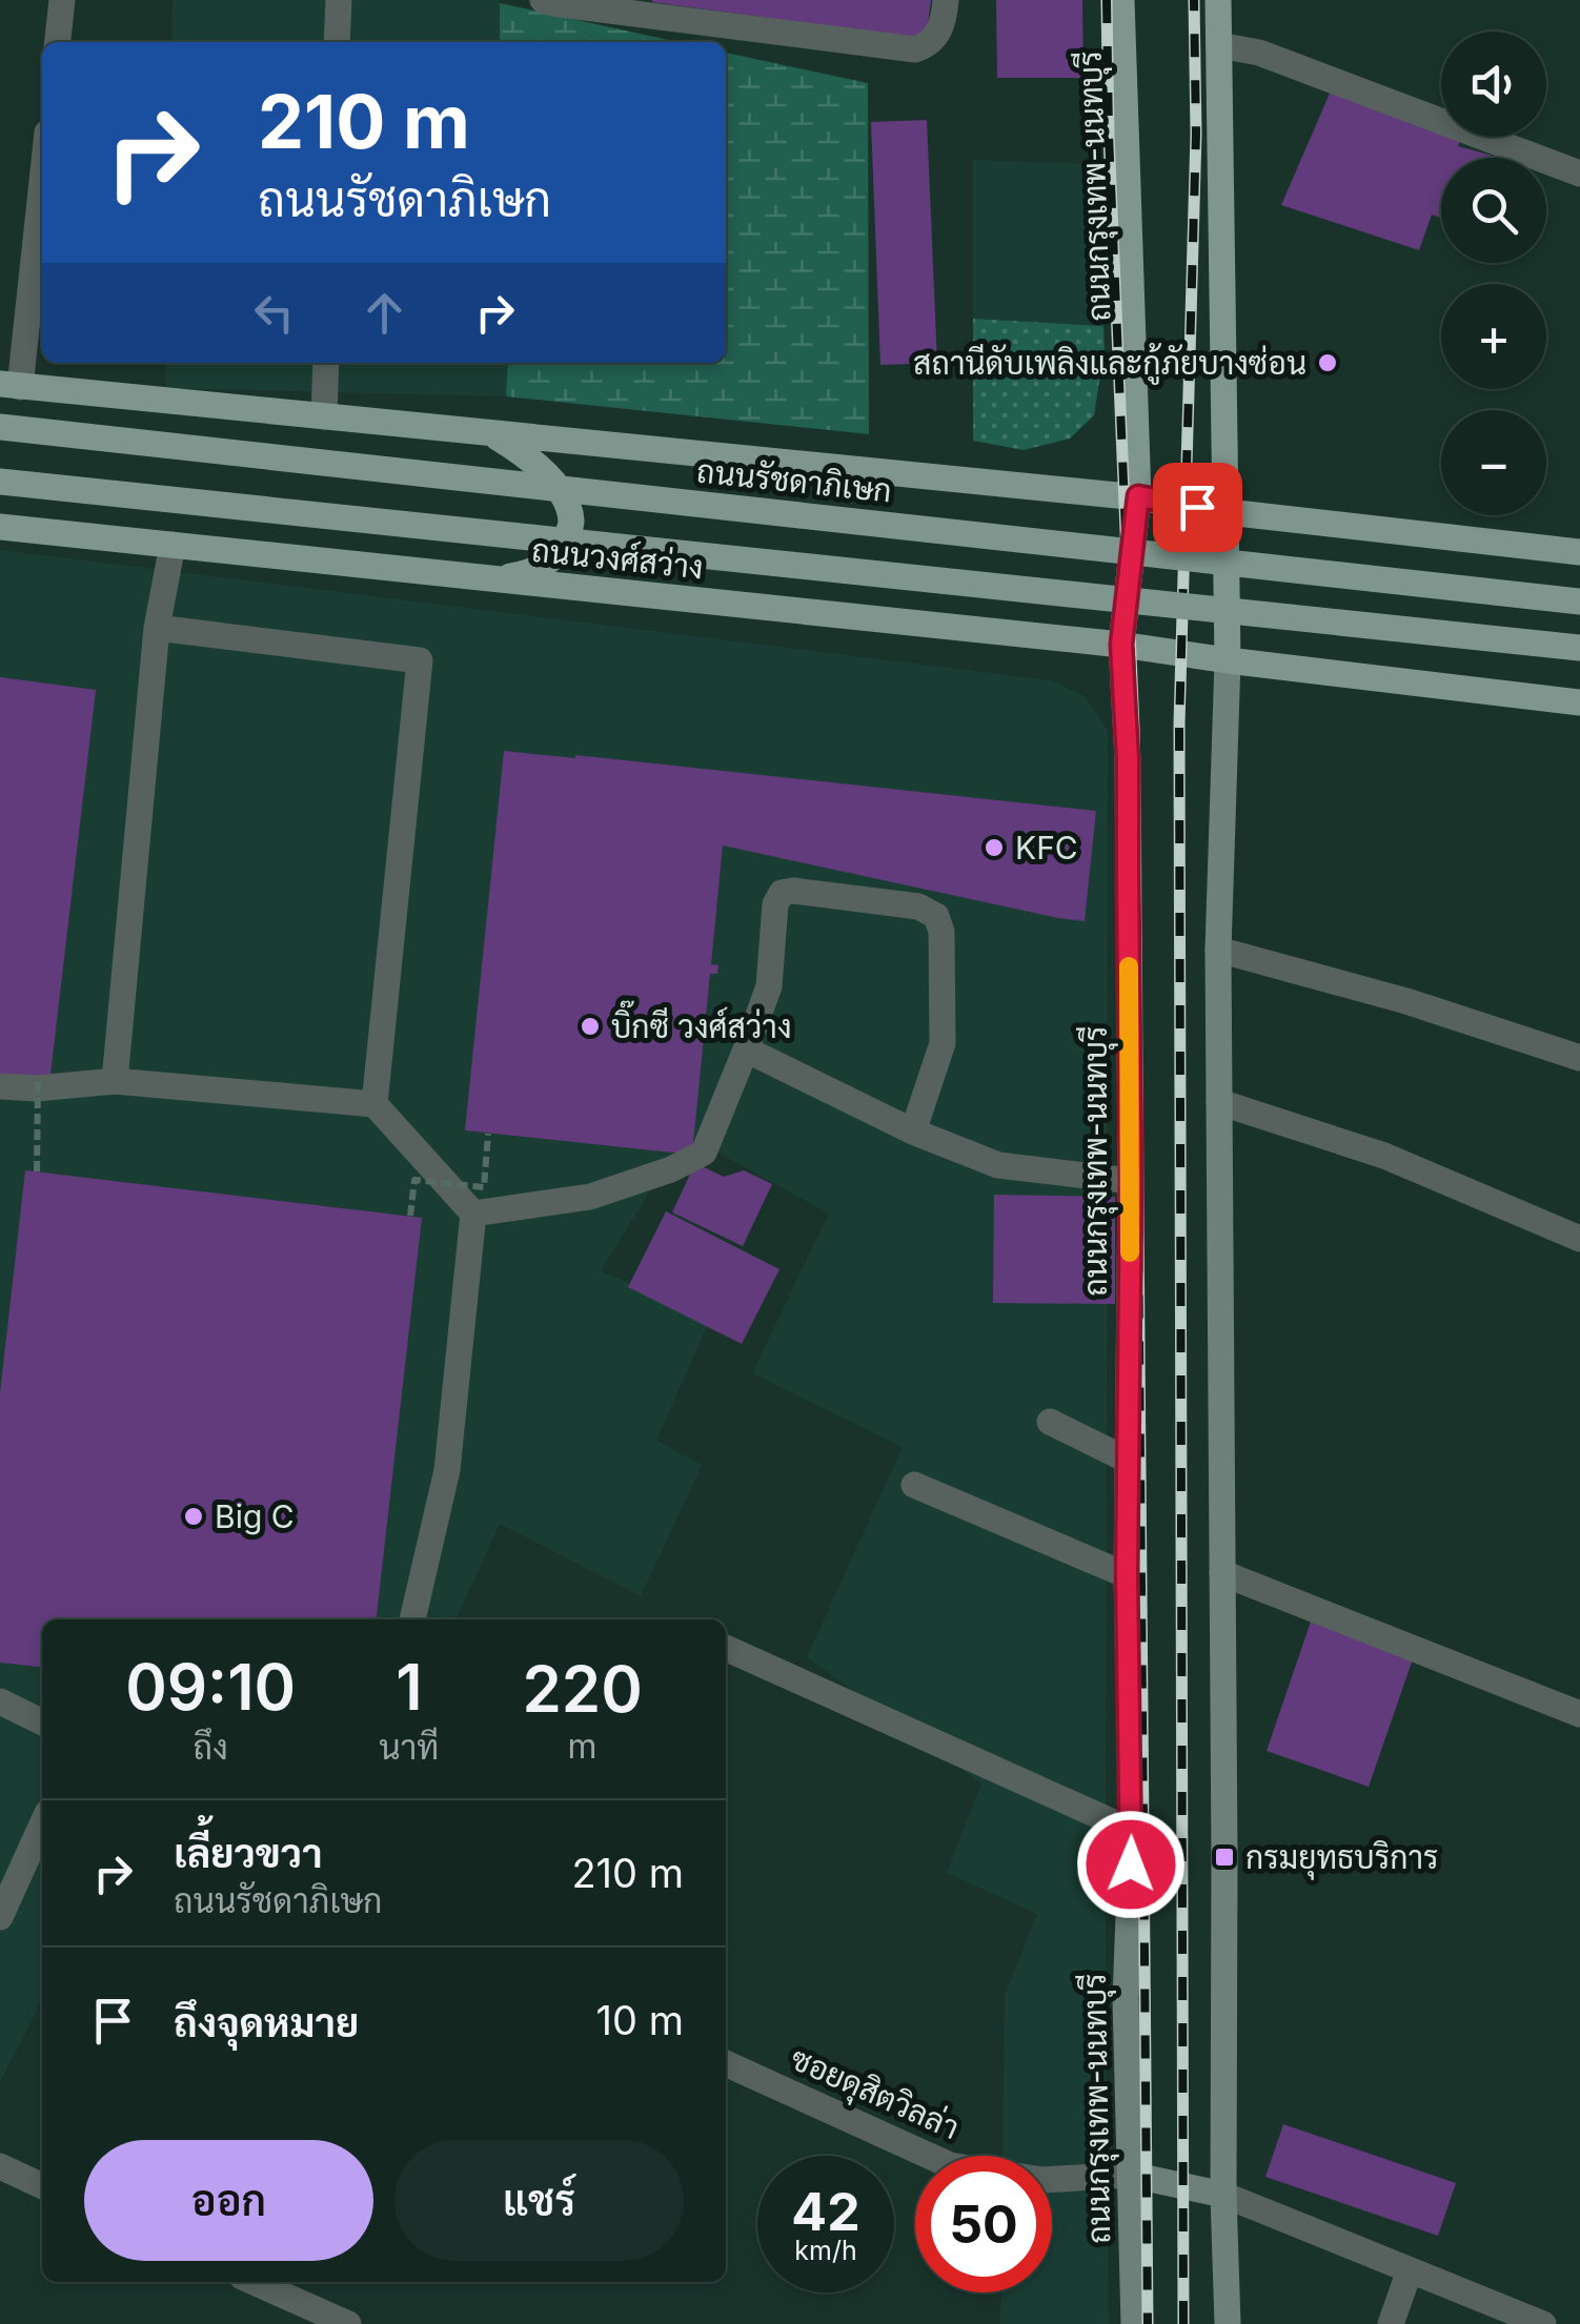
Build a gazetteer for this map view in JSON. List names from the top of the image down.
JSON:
{
  "streets": {
    "main road": ["ถนนกรุงเทพ-นนทบุรี", "ถนนรัชดาภิเษก", "ถนนวงศ์สว่าง"],
    "street": ["ซอยดุสิตวิลล่า"]
  },
  "crossings": [
    ["ถนนกรุงเทพ-นนทบุรี", "ถนนวงศ์สว่าง"],
    ["ถนนกรุงเทพ-นนทบุรี", "ซอยดุสิตวิลล่า"]
  ],
  "places": {
    "other": [
      "สถานีดับเพลิงและกู้ภัยบางซ่อน",
      "KFC",
      "บิ๊กซี วงศ์สว่าง",
      "Big C"
    ],
    "transit": ["กรมยุทธบริการ"]
  },
  "page": {
    "map_buttons": ["+", "−"],
    "turn": ["210 m", "ถนนรัชดาภิเษก"],
    "eta": [
      "09:10",
      "ถึง",
      "1",
      "นาที",
      "220",
      "m"
    ],
    "list": [
      {
        "name": "เลี้ยวขวา",
        "note": "ถนนรัชดาภิเษก",
        "value": "210 m"
      },
      {
        "name": "ถึงจุดหมาย",
        "value": "10 m"
      }
    ],
    "buttons": ["ออก", "แชร์"],
    "speed": "42 km/h",
    "limit": "50"
  }
}
